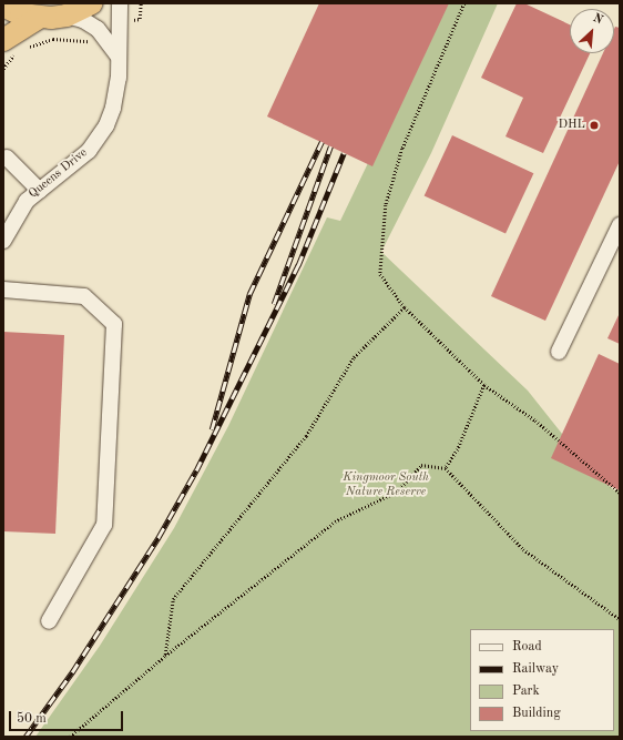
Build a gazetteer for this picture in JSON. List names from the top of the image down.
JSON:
{
  "streets": {
    "street": ["Queens Drive"]
  },
  "parks": ["Kingmoor South Nature Reserve"],
  "places": ["DHL"],
  "legend": [
    "Road",
    "Railway",
    "Park",
    "Building"
  ],
  "scale_bar": "50 m",
  "north": "top right"
}
